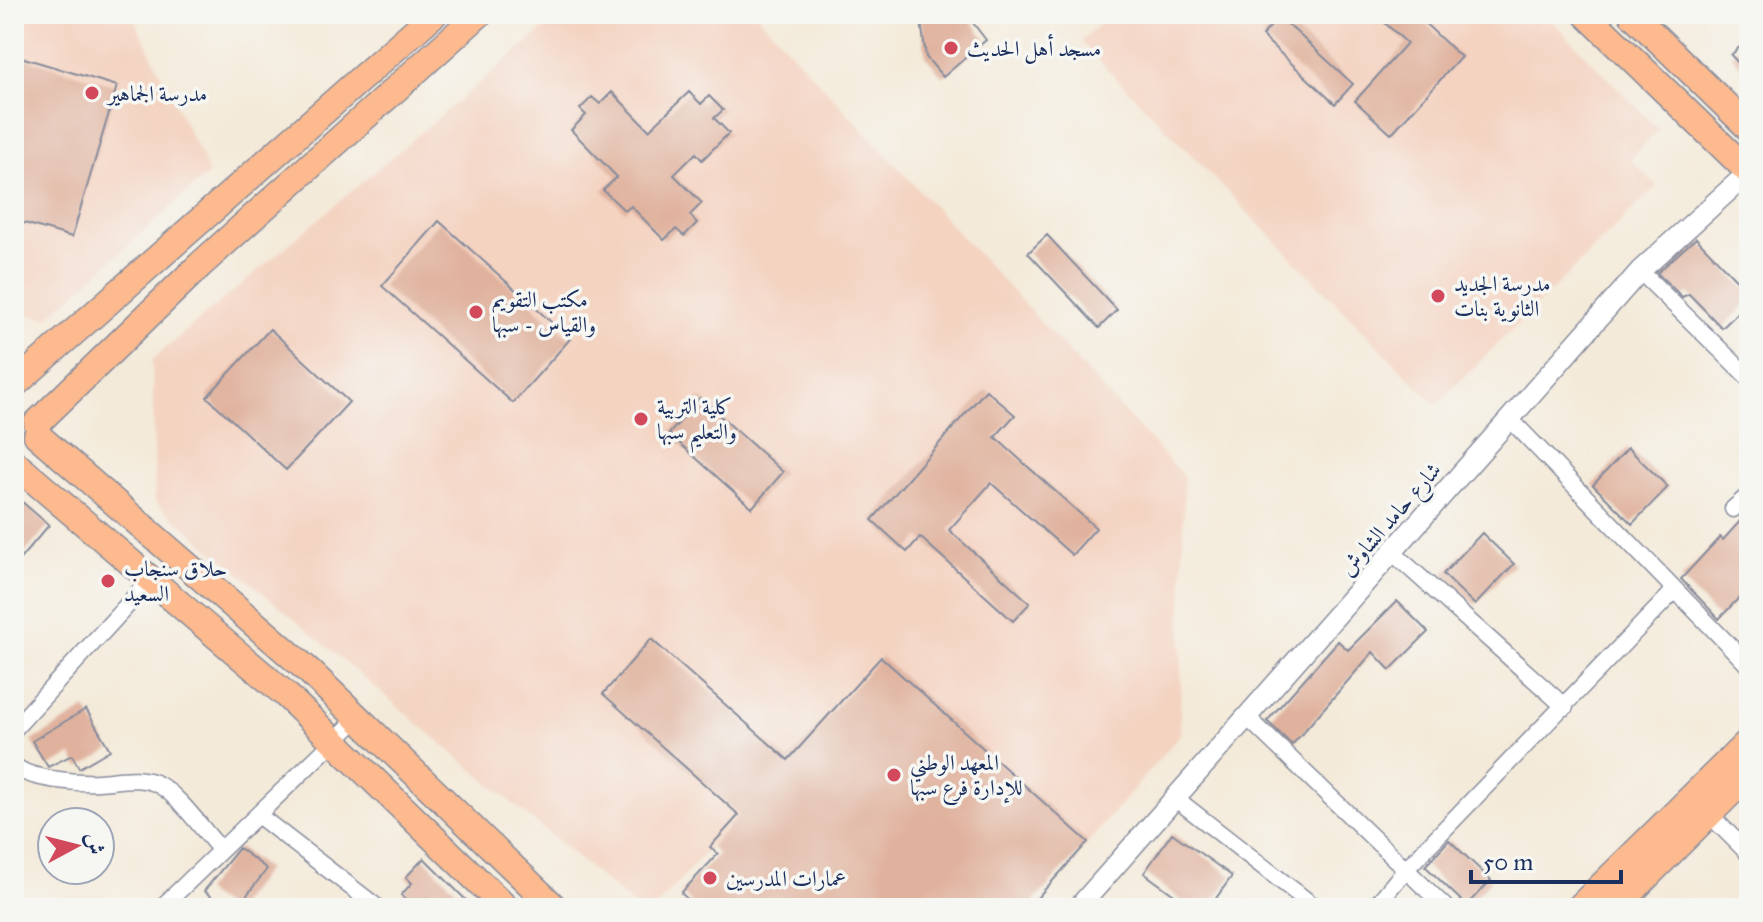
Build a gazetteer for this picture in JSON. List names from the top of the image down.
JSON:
{
  "streets": {
    "street": ["شارع حامد الشاوش"]
  },
  "places": [
    "مسجد أهل الحديث",
    "مدرسة الجماهير",
    "مدرسة الجديد الثانوية بنات",
    "مكتب التقويم والقياس - سبها",
    "كلية التربية والتعليم سبها",
    "حلاق سنجاب السعيد",
    "المعهد الوطني للإدارة فرع سبها",
    "عمارات المدرسين"
  ],
  "scale_bar": "50 m",
  "north": "right"
}
